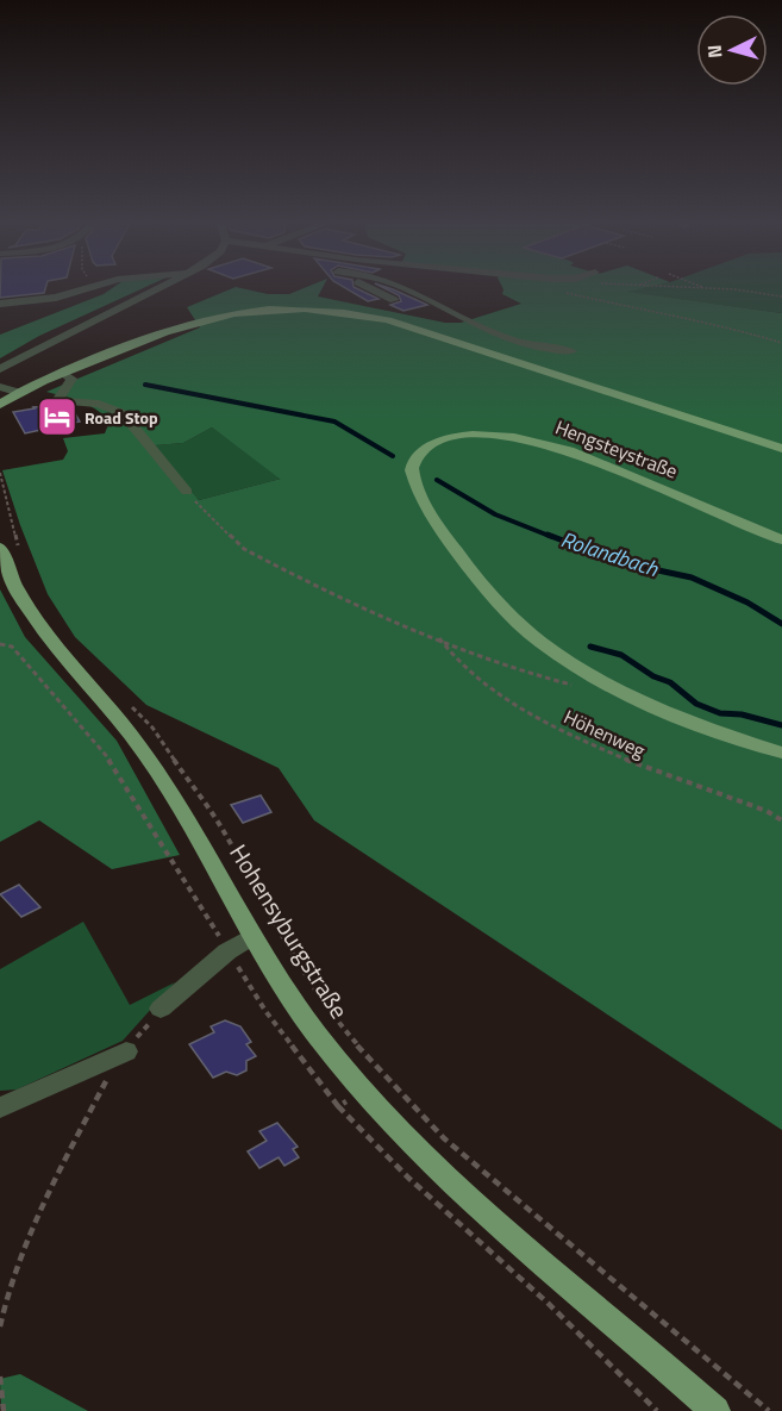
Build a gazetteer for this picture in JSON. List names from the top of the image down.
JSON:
{
  "streets": {
    "main road": ["Hengsteystraße", "Hohensyburgstraße"],
    "path": ["Höhenweg"]
  },
  "water": ["Rolandbach"],
  "places": {
    "hotel": ["Road Stop"]
  },
  "north": "left"
}
